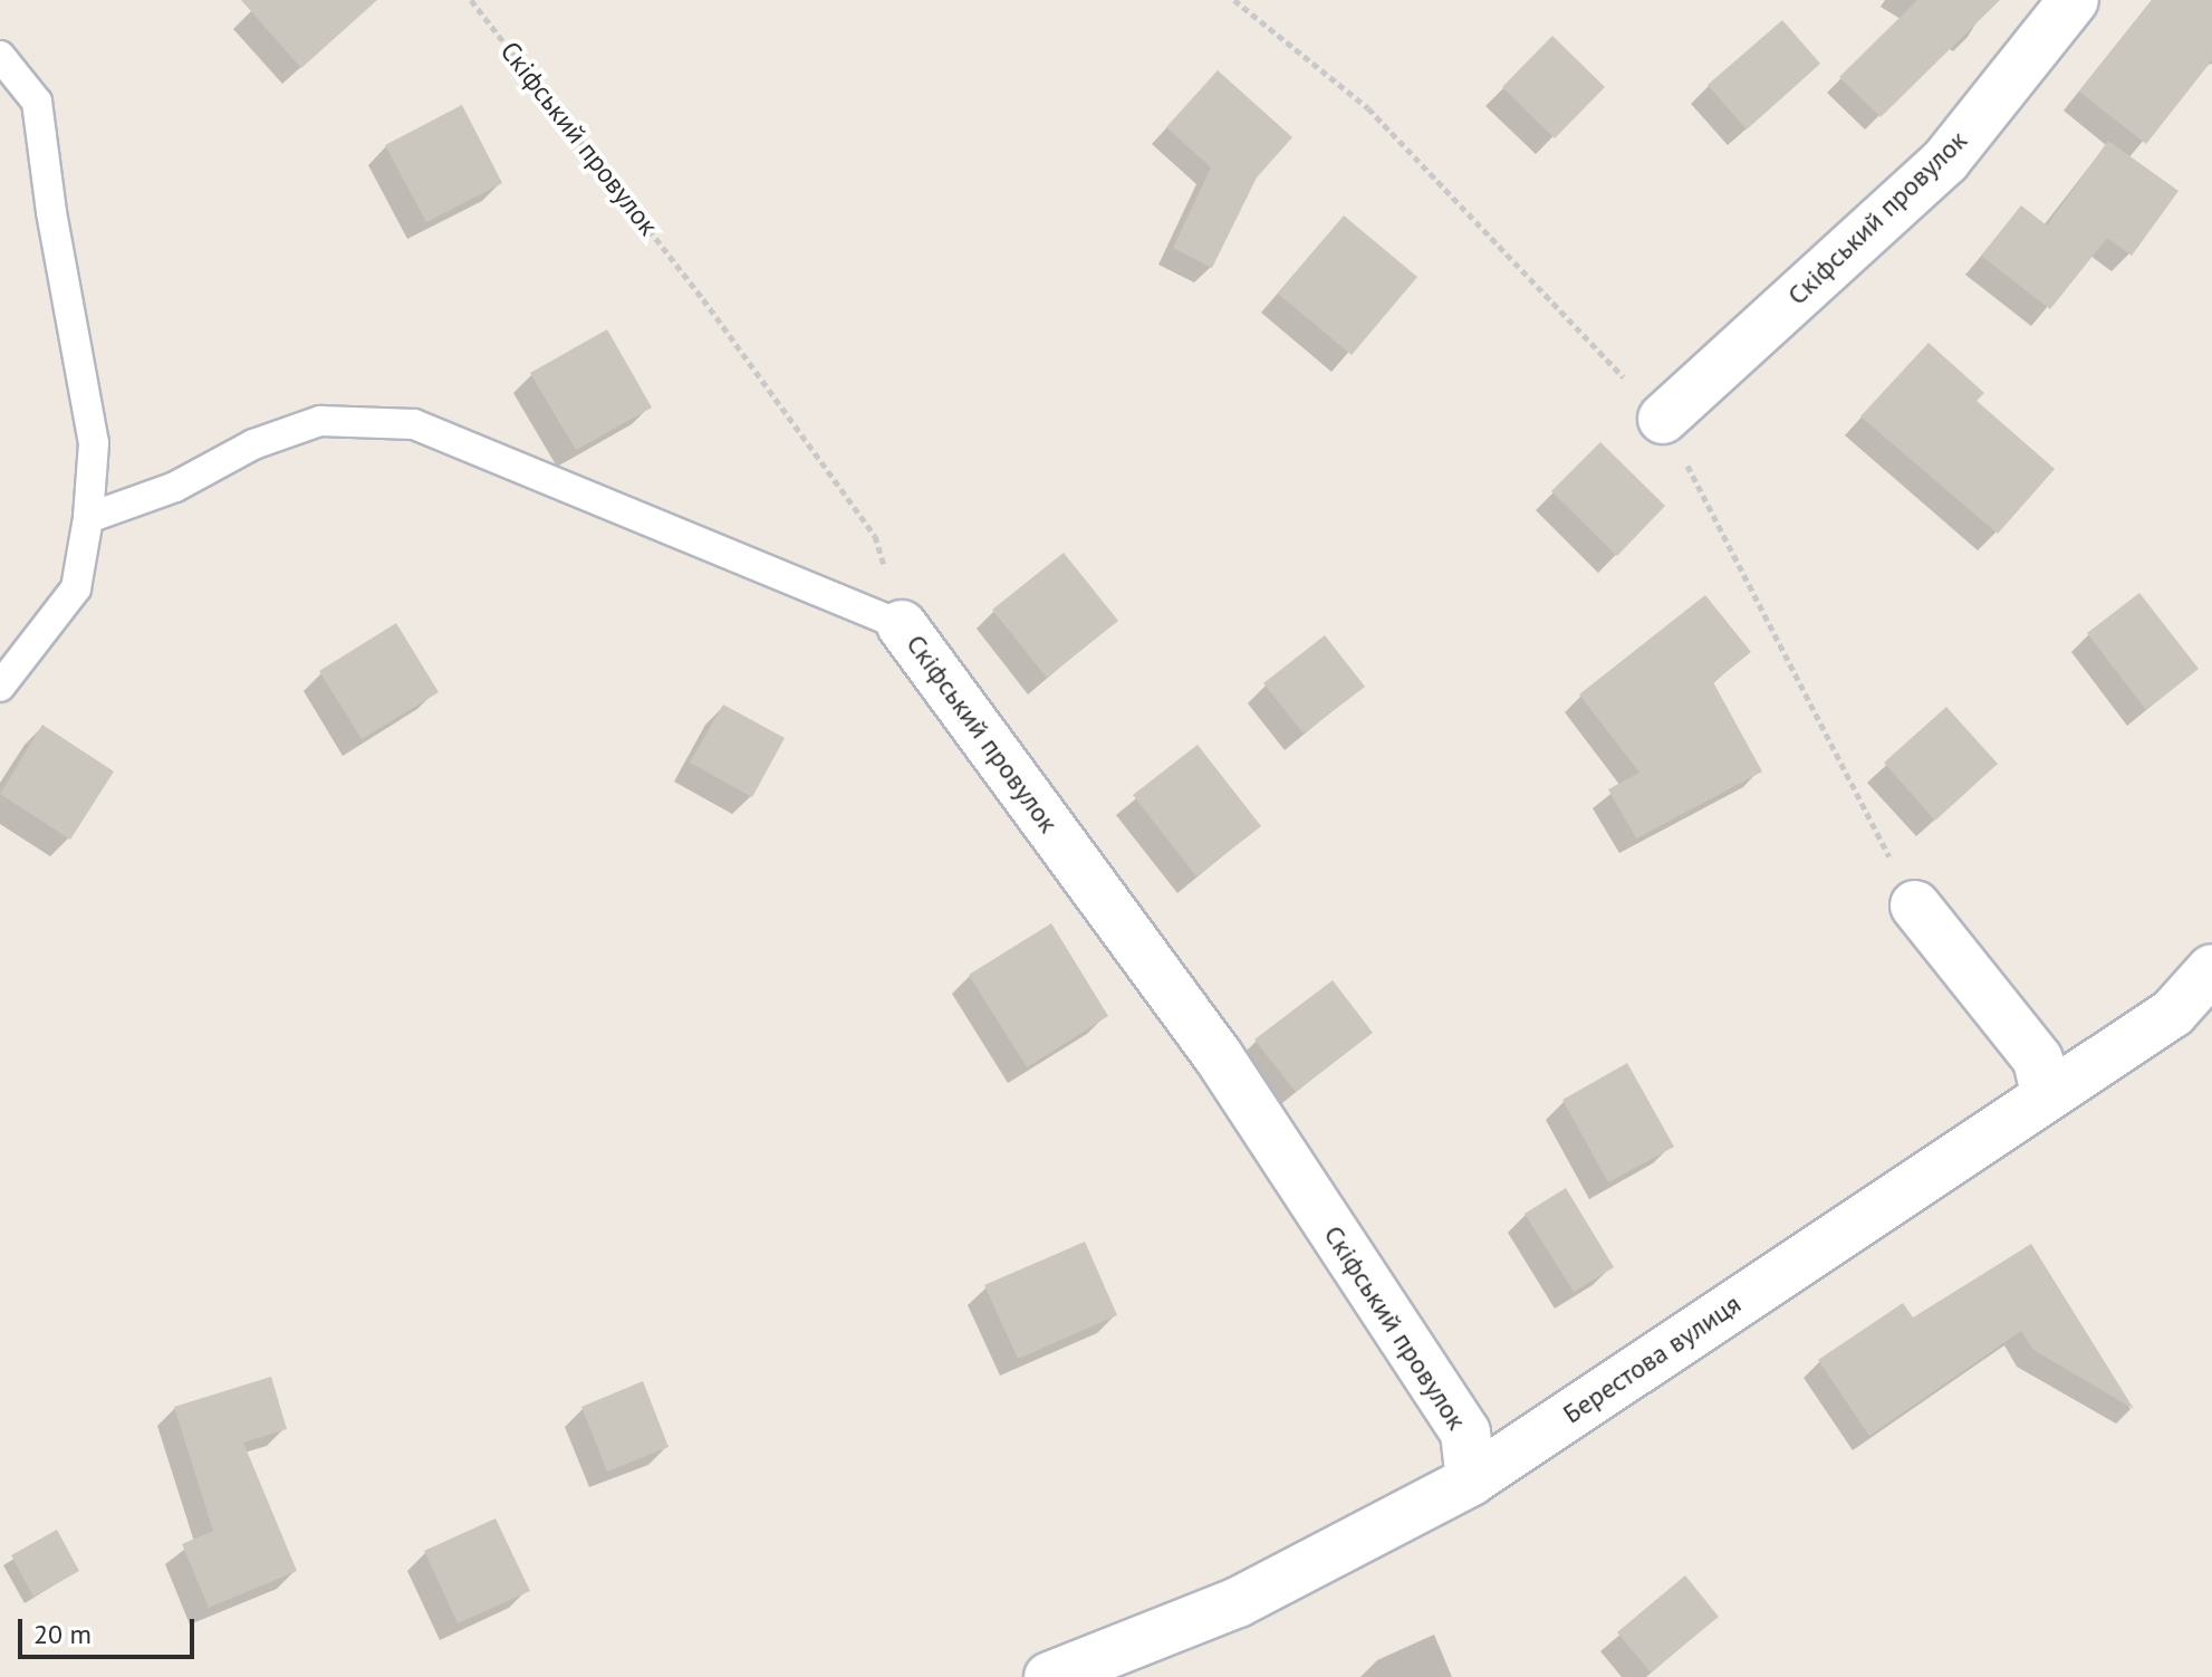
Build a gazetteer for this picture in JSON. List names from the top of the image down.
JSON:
{
  "streets": {
    "street": ["Скіфський провулок", "Берестова вулиця"]
  },
  "crossings": [
    ["Скіфський провулок", "Берестова вулиця"]
  ],
  "scale_bar": "20 m"
}
